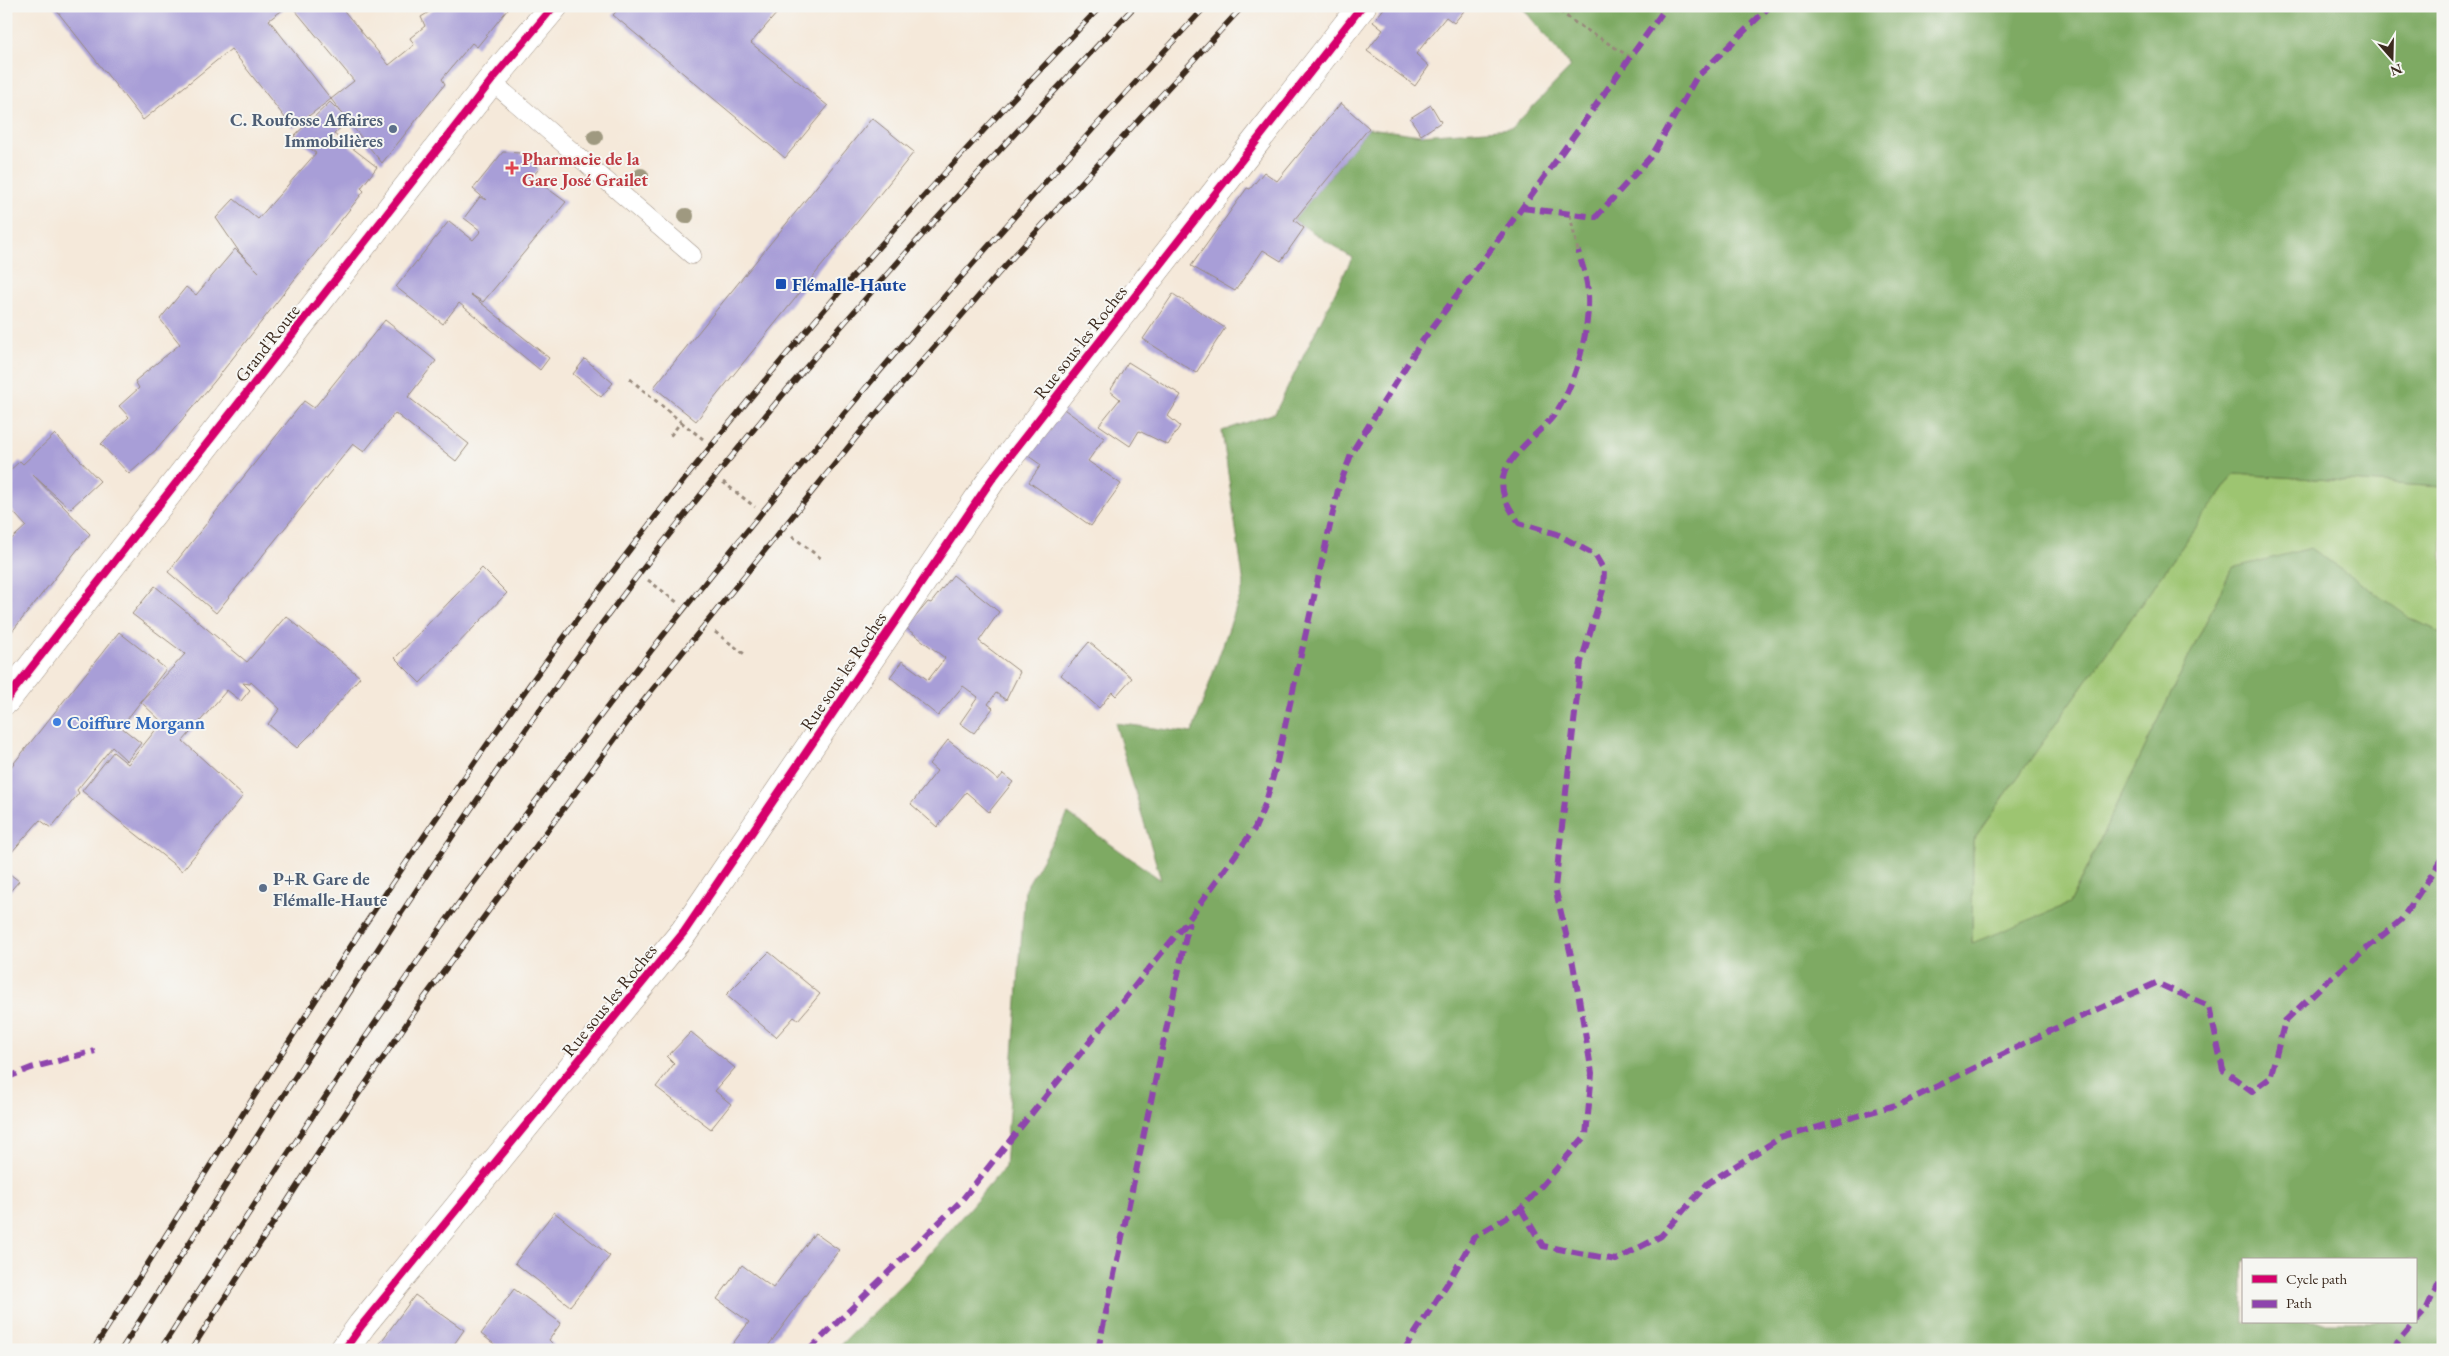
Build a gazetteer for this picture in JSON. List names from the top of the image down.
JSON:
{
  "streets": {
    "street": ["Rue sous les Roches", "Grand'Route"]
  },
  "places": {
    "other": ["C. Roufosse Affaires Immobilières", "Coiffure Morgann", "P+R Gare de Flémalle-Haute"],
    "health": ["Pharmacie de la Gare José Grailet"],
    "transit": ["Flémalle-Haute"]
  },
  "legend": ["Cycle path", "Path"],
  "north": "bottom"
}
